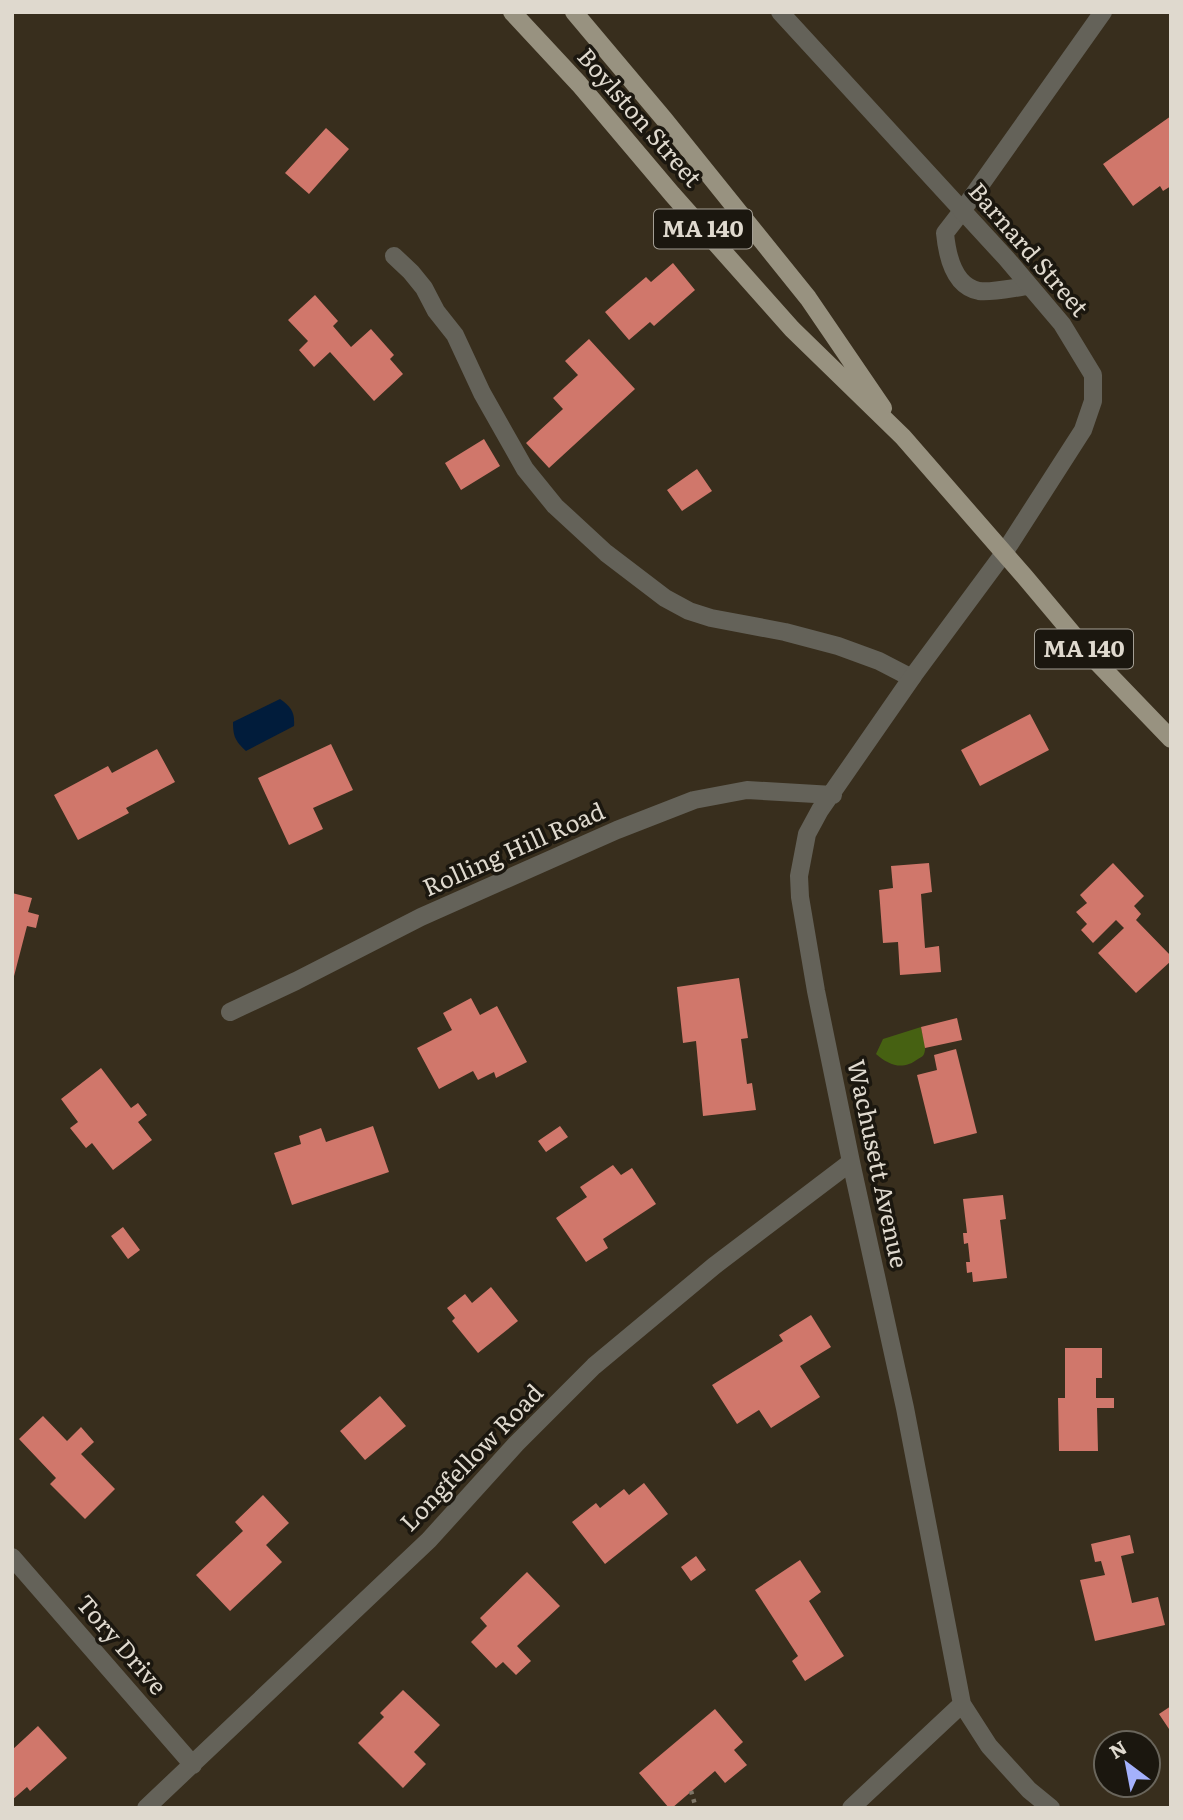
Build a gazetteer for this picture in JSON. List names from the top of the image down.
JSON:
{
  "streets": {
    "main road": ["Boylston Street", "MA 140"],
    "street": [
      "Barnard Street",
      "Rolling Hill Road",
      "Wachusett Avenue",
      "Longfellow Road",
      "Tory Drive"
    ]
  },
  "crossings": [
    ["Boylston Street", "Barnard Street"],
    ["Boylston Street", "Wachusett Avenue"],
    ["Barnard Street", "Wachusett Avenue"],
    ["Rolling Hill Road", "Wachusett Avenue"],
    ["Wachusett Avenue", "Longfellow Road"],
    ["Longfellow Road", "Tory Drive"]
  ],
  "north": "top left"
}
